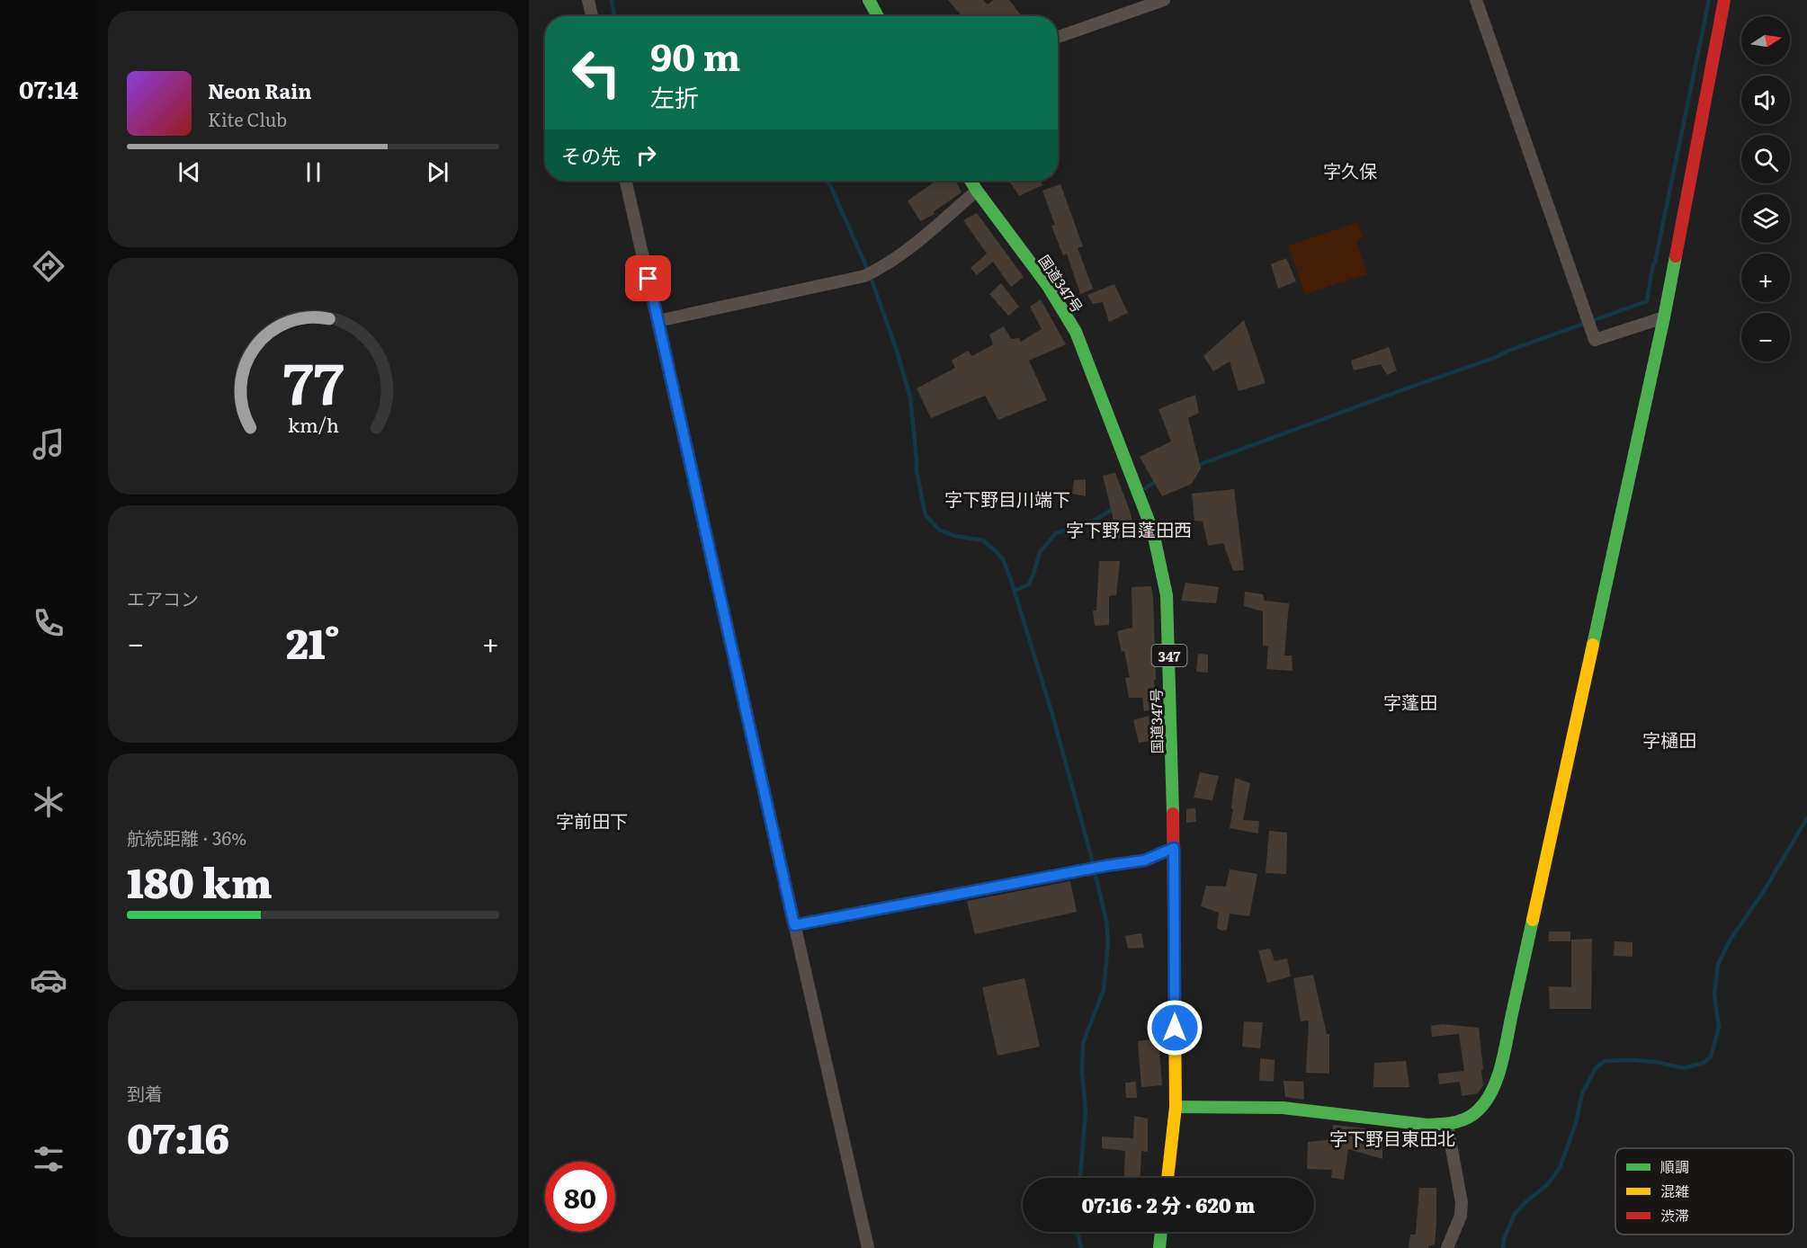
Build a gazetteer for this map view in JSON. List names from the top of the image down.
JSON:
{
  "streets": {
    "main road": ["国道347号", "347"]
  },
  "districts": [
    "字久保",
    "字下野目川端下",
    "字下野目蓬田西",
    "字蓬田",
    "字樋田",
    "字前田下",
    "字下野目東田北"
  ],
  "legend": ["順調", "混雑", "渋滞"],
  "north": "right",
  "page": {
    "tabs": "07:14",
    "map_buttons": ["+", "−"],
    "turn": ["90 m", "左折"],
    "song": ["Neon Rain", "Kite Club"],
    "then": "その先",
    "tile": [
      "エアコン",
      ["航続距離 · 36%", "180 km"],
      ["到着", "07:16"]
    ],
    "heat": ["−", "21°", "+"],
    "limit": "80",
    "trip": "07:16 · 2 分 · 620 m",
    "gauge": ["77", "km/h"]
  }
}
